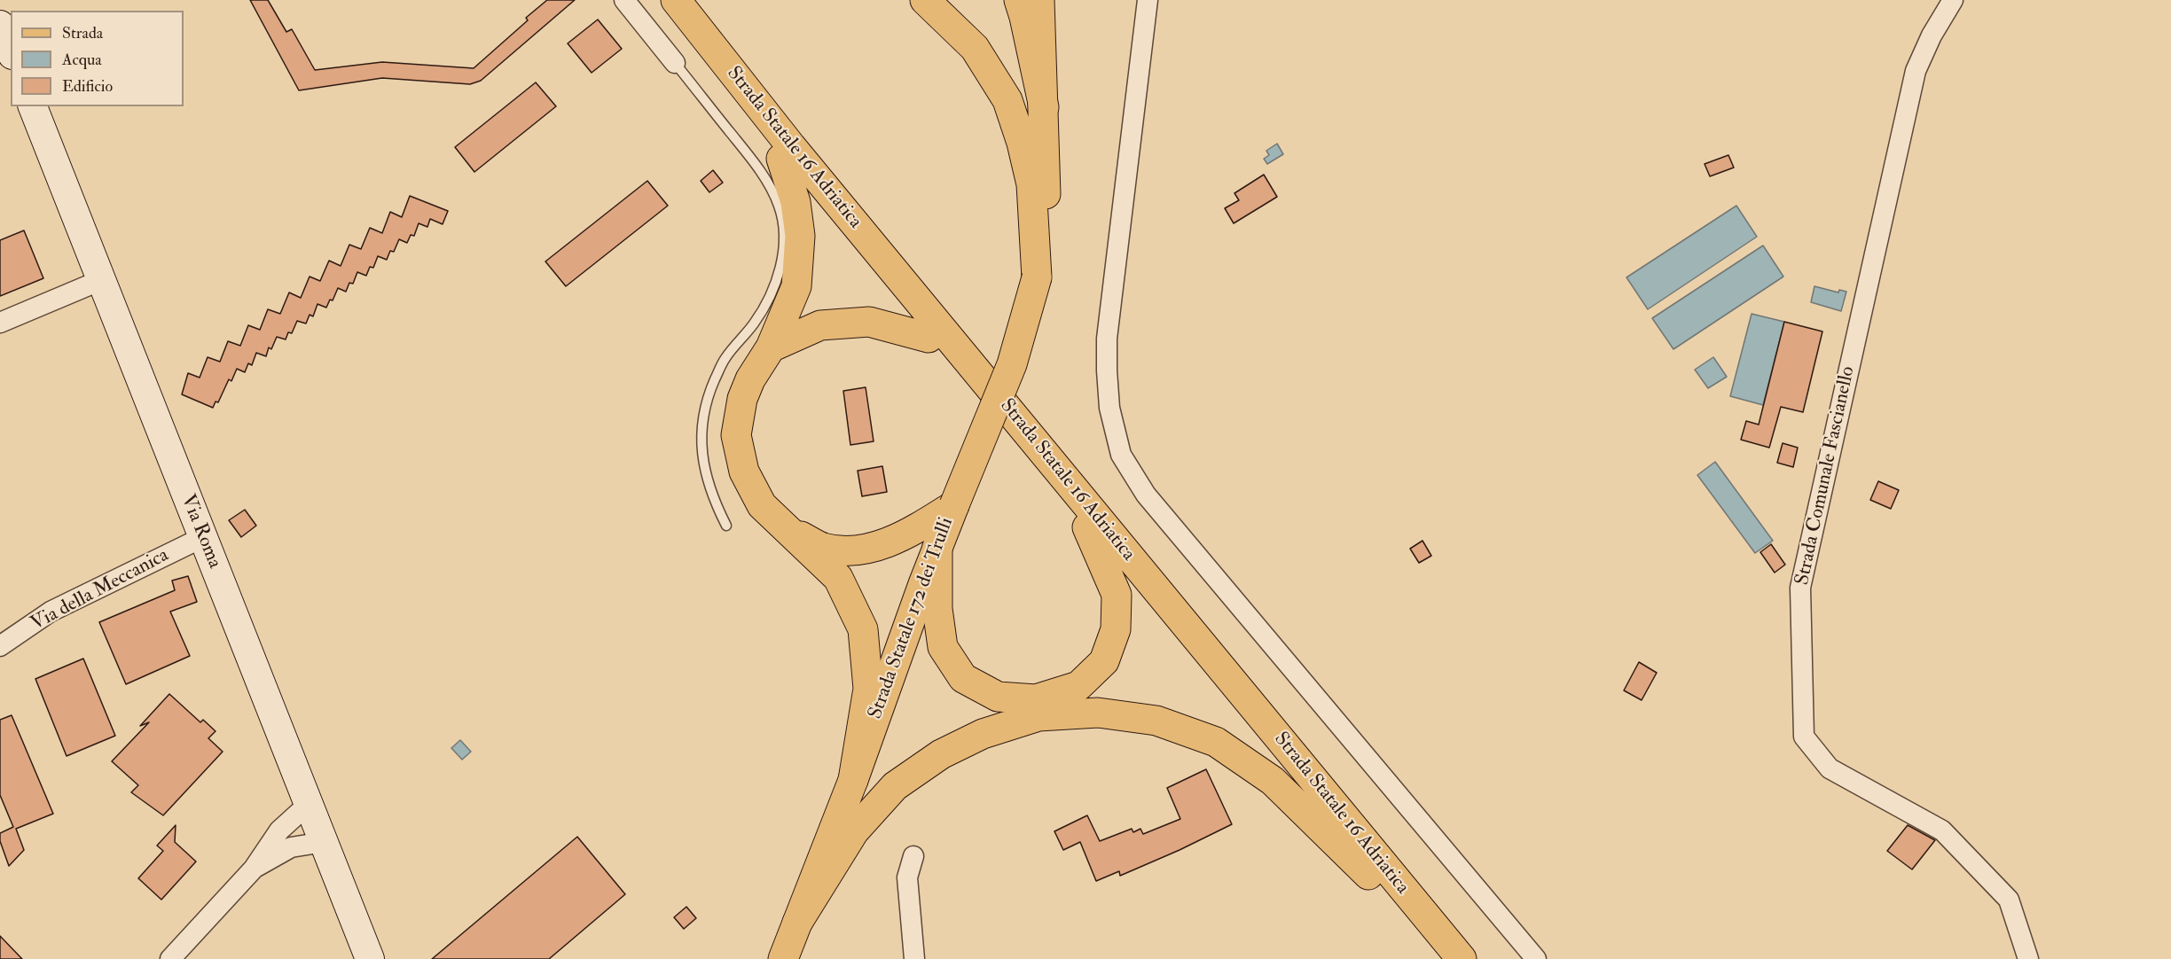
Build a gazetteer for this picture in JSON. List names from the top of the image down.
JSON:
{
  "streets": {
    "main road": ["Strada Statale 16 Adriatica", "Strada Statale 172 dei Trulli"],
    "street": ["Strada Comunale Fascianello", "Via Roma", "Via della Meccanica"]
  },
  "crossings": [
    ["Via Roma", "Via della Meccanica"]
  ],
  "legend": ["Strada", "Acqua", "Edificio"]
}
